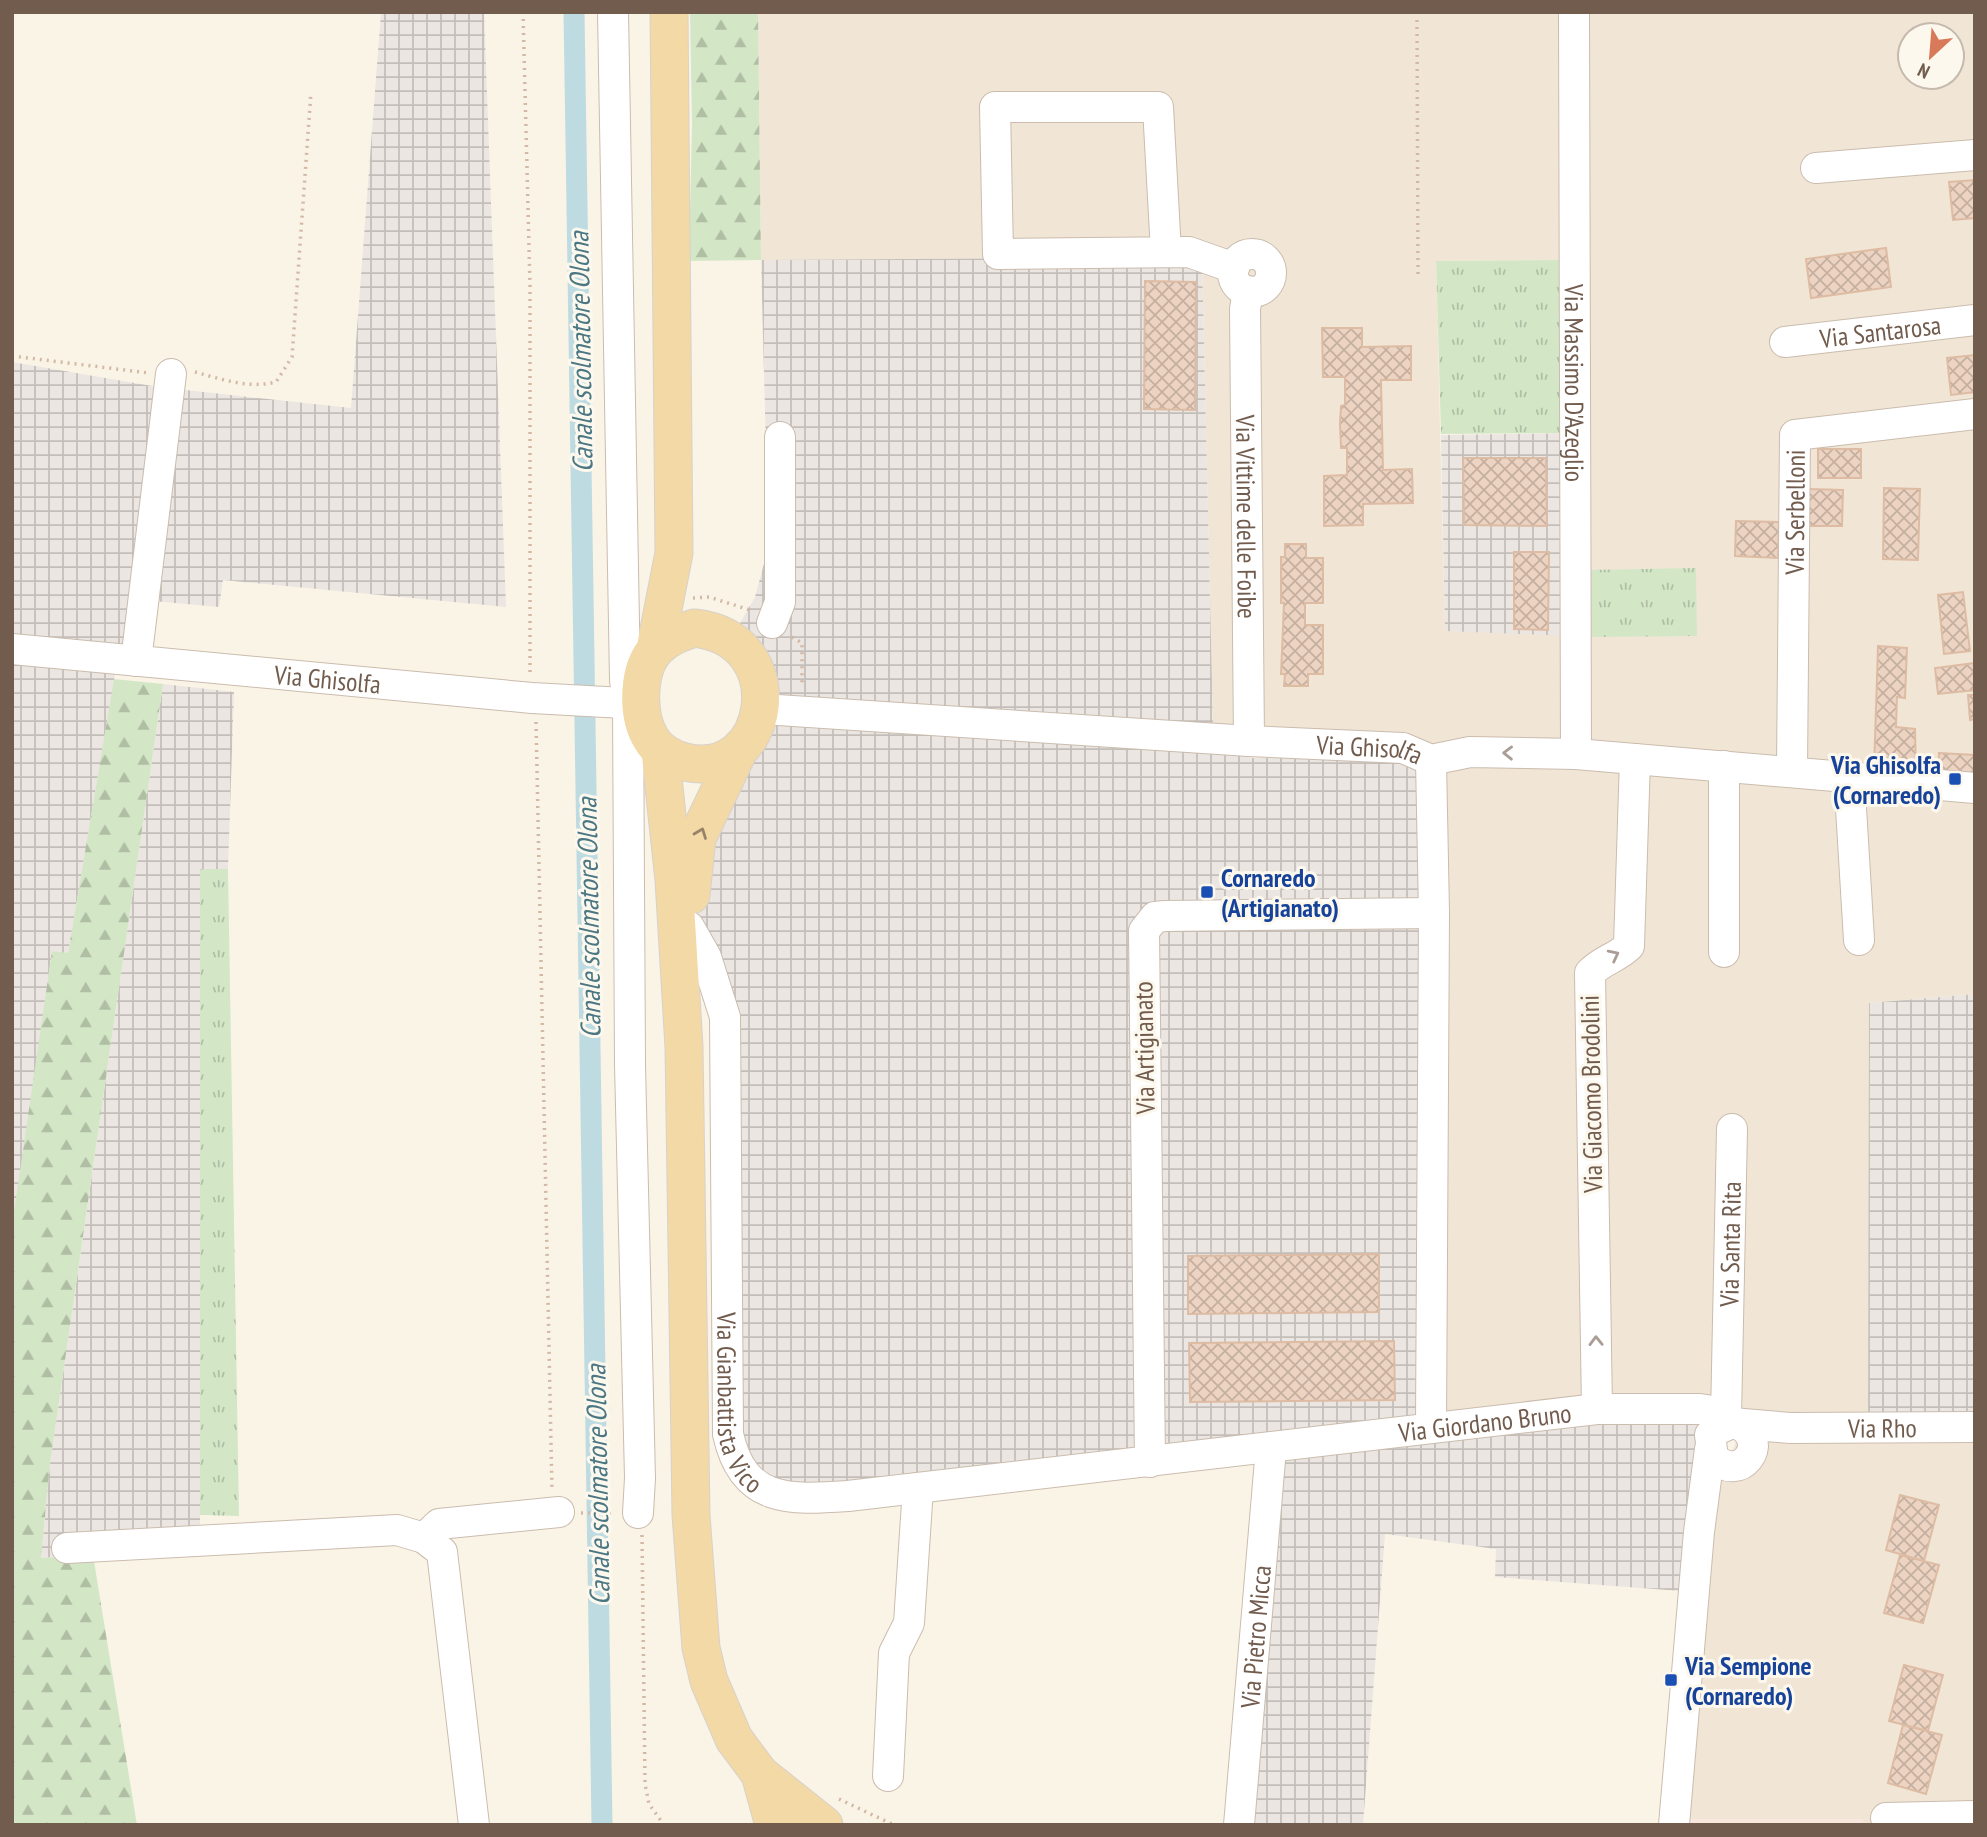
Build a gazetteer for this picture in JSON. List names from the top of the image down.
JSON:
{
  "streets": {
    "street": [
      "Via Santarosa",
      "Via Massimo D'Azeglio",
      "Via Serbelloni",
      "Via Vittime delle Foibe",
      "Via Ghisolfa",
      "Via Artigianato",
      "Via Giacomo Brodolini",
      "Via Santa Rita",
      "Via Gianbattista Vico",
      "Via Giordano Bruno",
      "Via Rho",
      "Via Pietro Micca"
    ]
  },
  "crossings": [
    ["Via Massimo D'Azeglio", "Via Ghisolfa"],
    ["Via Serbelloni", "Via Ghisolfa"],
    ["Via Vittime delle Foibe", "Via Ghisolfa"],
    ["Via Ghisolfa", "Via Giacomo Brodolini"],
    ["Via Artigianato", "Via Gianbattista Vico"],
    ["Via Giacomo Brodolini", "Via Giordano Bruno"],
    ["Via Santa Rita", "Via Giordano Bruno"],
    ["Via Santa Rita", "Via Rho"],
    ["Via Gianbattista Vico", "Via Giordano Bruno"],
    ["Via Gianbattista Vico", "Via Pietro Micca"],
    ["Via Giordano Bruno", "Via Rho"],
    ["Via Giordano Bruno", "Via Pietro Micca"]
  ],
  "water": ["Canale scolmatore Olona"],
  "places": {
    "transit": ["Via Ghisolfa (Cornaredo)", "Cornaredo (Artigianato)", "Via Sempione (Cornaredo)"]
  },
  "north": "bottom left"
}
